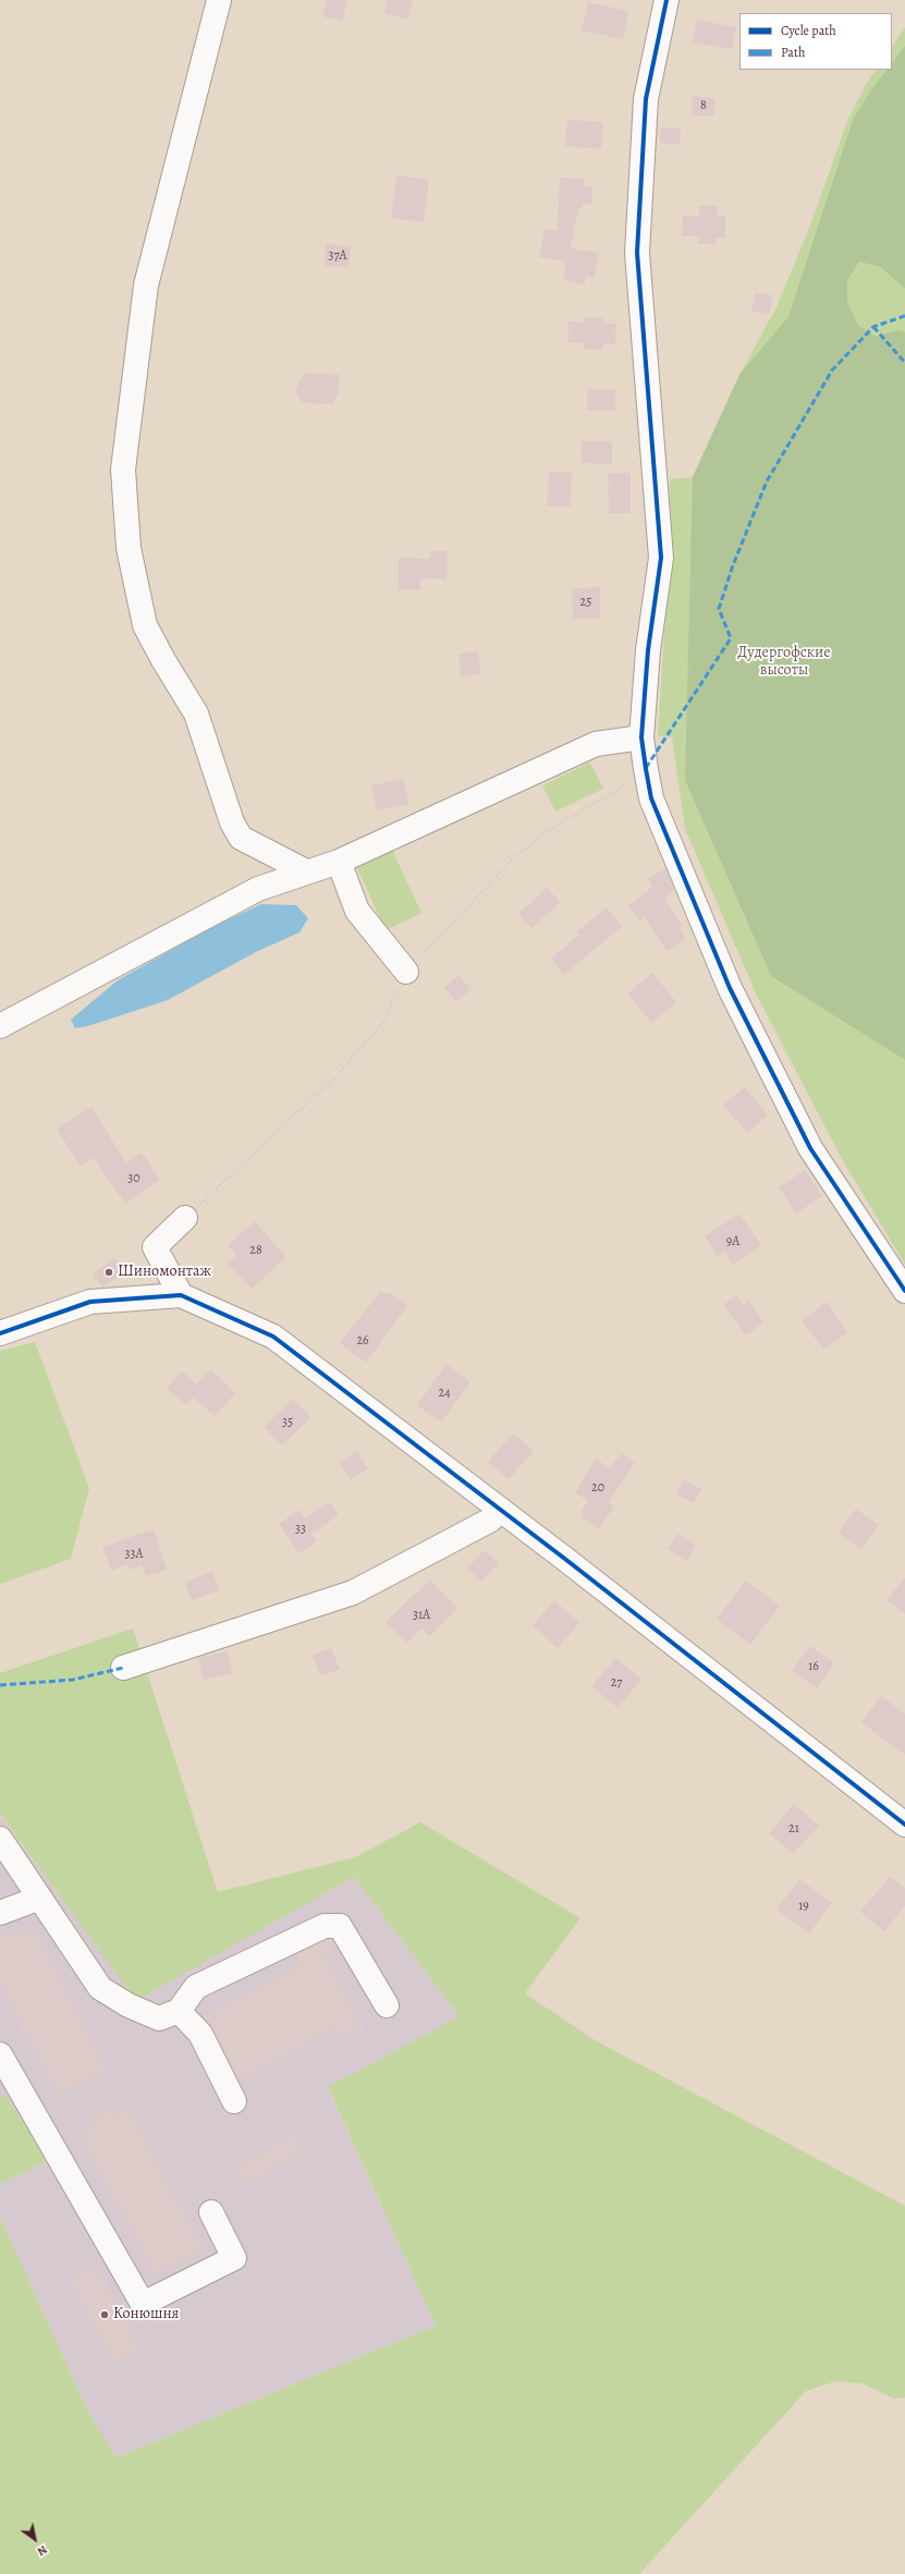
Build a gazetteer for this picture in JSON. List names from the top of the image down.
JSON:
{
  "parks": ["Дудергофские высоты"],
  "places": ["Шиномонтаж", "Конюшня"],
  "house_numbers": [
    "8",
    "37А",
    "25",
    "30",
    "9А",
    "28",
    "26",
    "24",
    "35",
    "20",
    "33",
    "33А",
    "31А",
    "16",
    "27",
    "21",
    "19"
  ],
  "legend": ["Cycle path", "Path"],
  "north": "bottom right"
}
